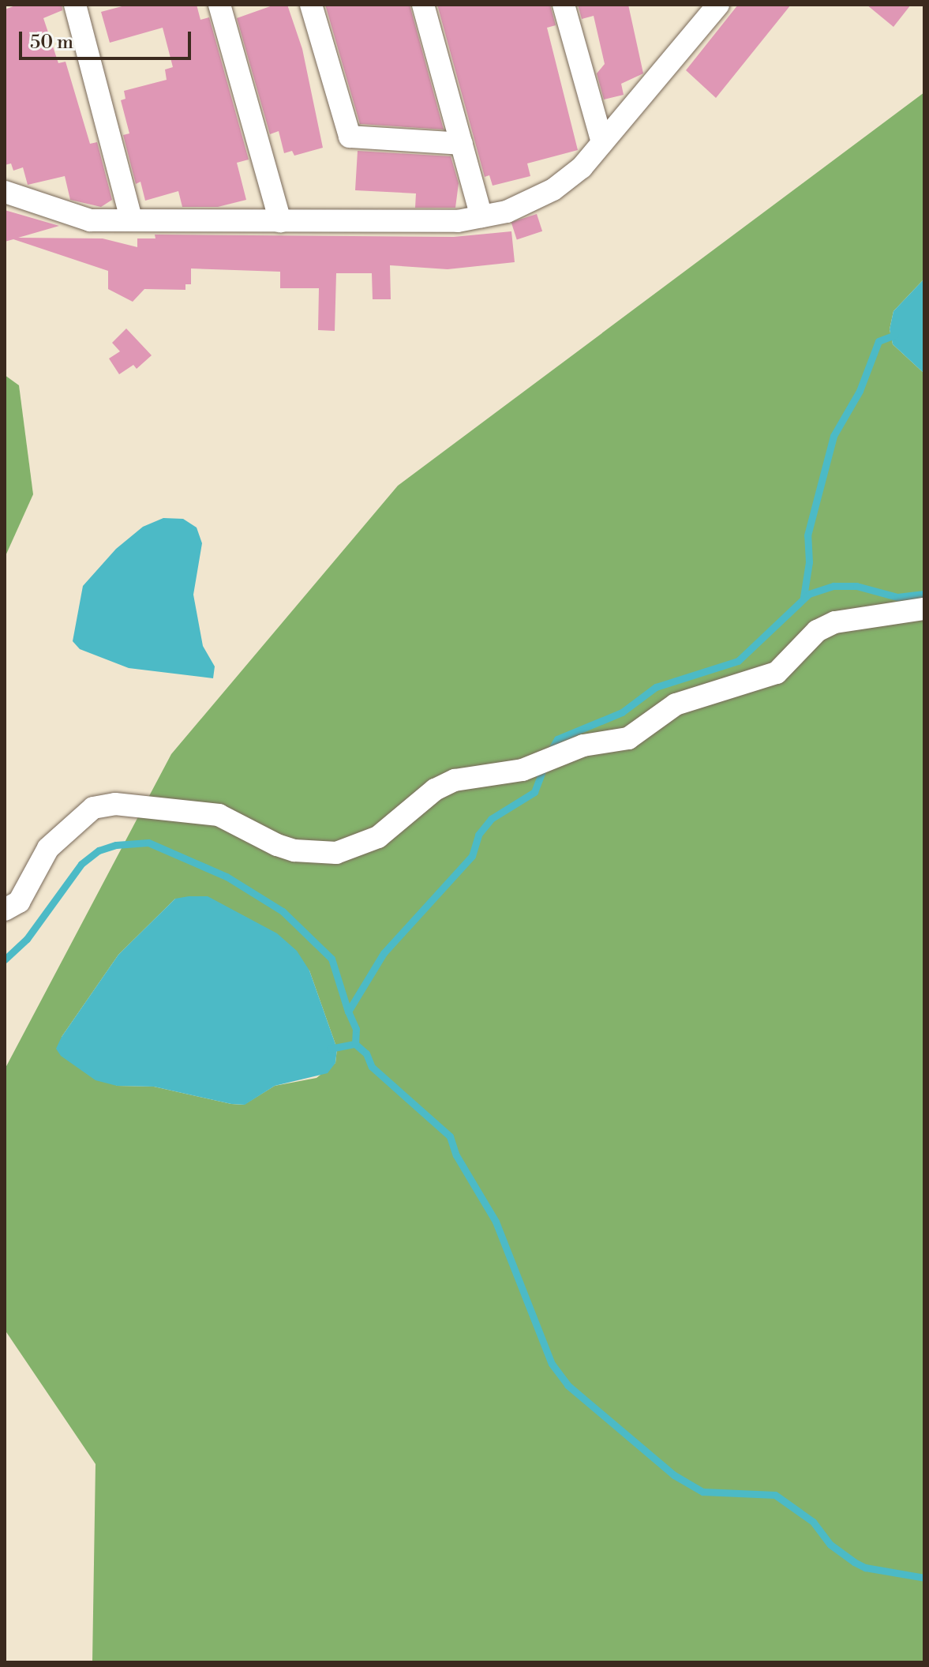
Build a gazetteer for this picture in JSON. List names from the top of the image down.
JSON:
{
  "scale_bar": "50 m"
}
